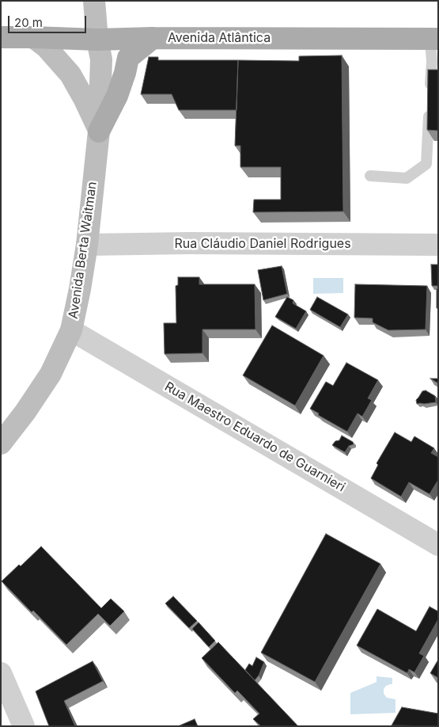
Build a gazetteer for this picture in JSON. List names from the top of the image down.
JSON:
{
  "streets": {
    "main road": ["Avenida Atlântica", "Avenida Berta Waitman"],
    "street": ["Rua Cláudio Daniel Rodrigues", "Rua Maestro Eduardo de Guarnieri"]
  },
  "crossings": [
    ["Avenida Atlântica", "Avenida Berta Waitman"],
    ["Rua Cláudio Daniel Rodrigues", "Avenida Berta Waitman"],
    ["Avenida Berta Waitman", "Rua Maestro Eduardo de Guarnieri"]
  ],
  "scale_bar": "20 m"
}
